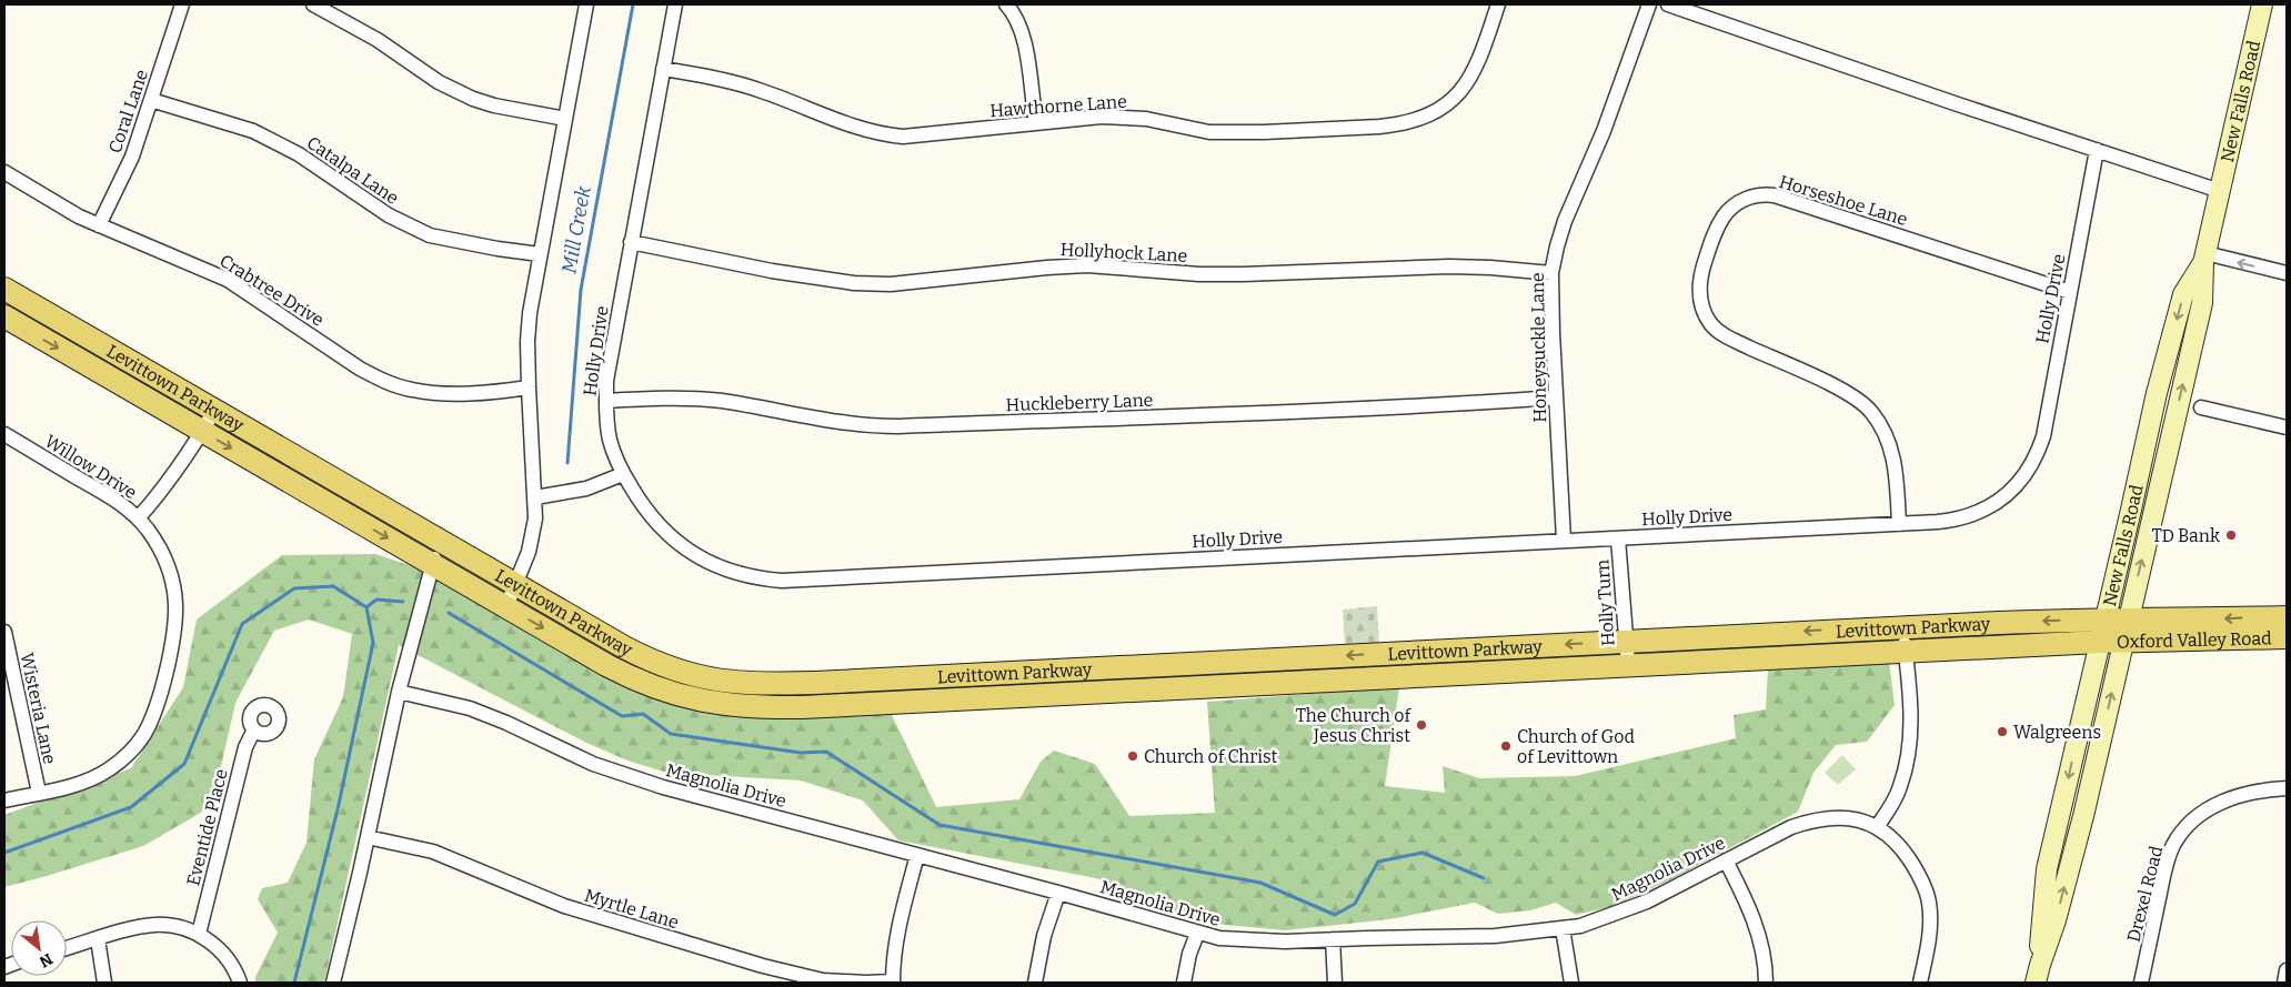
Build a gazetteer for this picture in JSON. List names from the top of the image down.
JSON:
{
  "streets": {
    "main road": ["New Falls Road", "Levittown Parkway", "Oxford Valley Road"],
    "street": [
      "Hawthorne Lane",
      "Coral Lane",
      "Catalpa Lane",
      "Horseshoe Lane",
      "Hollyhock Lane",
      "Crabtree Drive",
      "Holly Drive",
      "Honeysuckle Lane",
      "Huckleberry Lane",
      "Willow Drive",
      "Holly Turn",
      "Wisteria Lane",
      "Magnolia Drive",
      "Eventide Place",
      "Drexel Road",
      "Myrtle Lane"
    ]
  },
  "crossings": [
    ["New Falls Road", "Levittown Parkway"],
    ["New Falls Road", "Oxford Valley Road"],
    ["Hawthorne Lane", "Holly Drive"],
    ["Coral Lane", "Catalpa Lane"],
    ["Coral Lane", "Crabtree Drive"],
    ["Horseshoe Lane", "Holly Drive"],
    ["Hollyhock Lane", "Holly Drive"],
    ["Hollyhock Lane", "Honeysuckle Lane"],
    ["Holly Drive", "Honeysuckle Lane"],
    ["Holly Drive", "Huckleberry Lane"],
    ["Holly Drive", "Holly Turn"],
    ["Honeysuckle Lane", "Huckleberry Lane"],
    ["Levittown Parkway", "Holly Turn"],
    ["Levittown Parkway", "Oxford Valley Road"],
    ["Willow Drive", "Wisteria Lane"]
  ],
  "water": ["Mill Creek"],
  "places": [
    "TD Bank",
    "The Church of Jesus Christ",
    "Walgreens",
    "Church of God of Levittown",
    "Church of Christ"
  ],
  "north": "bottom right"
}
